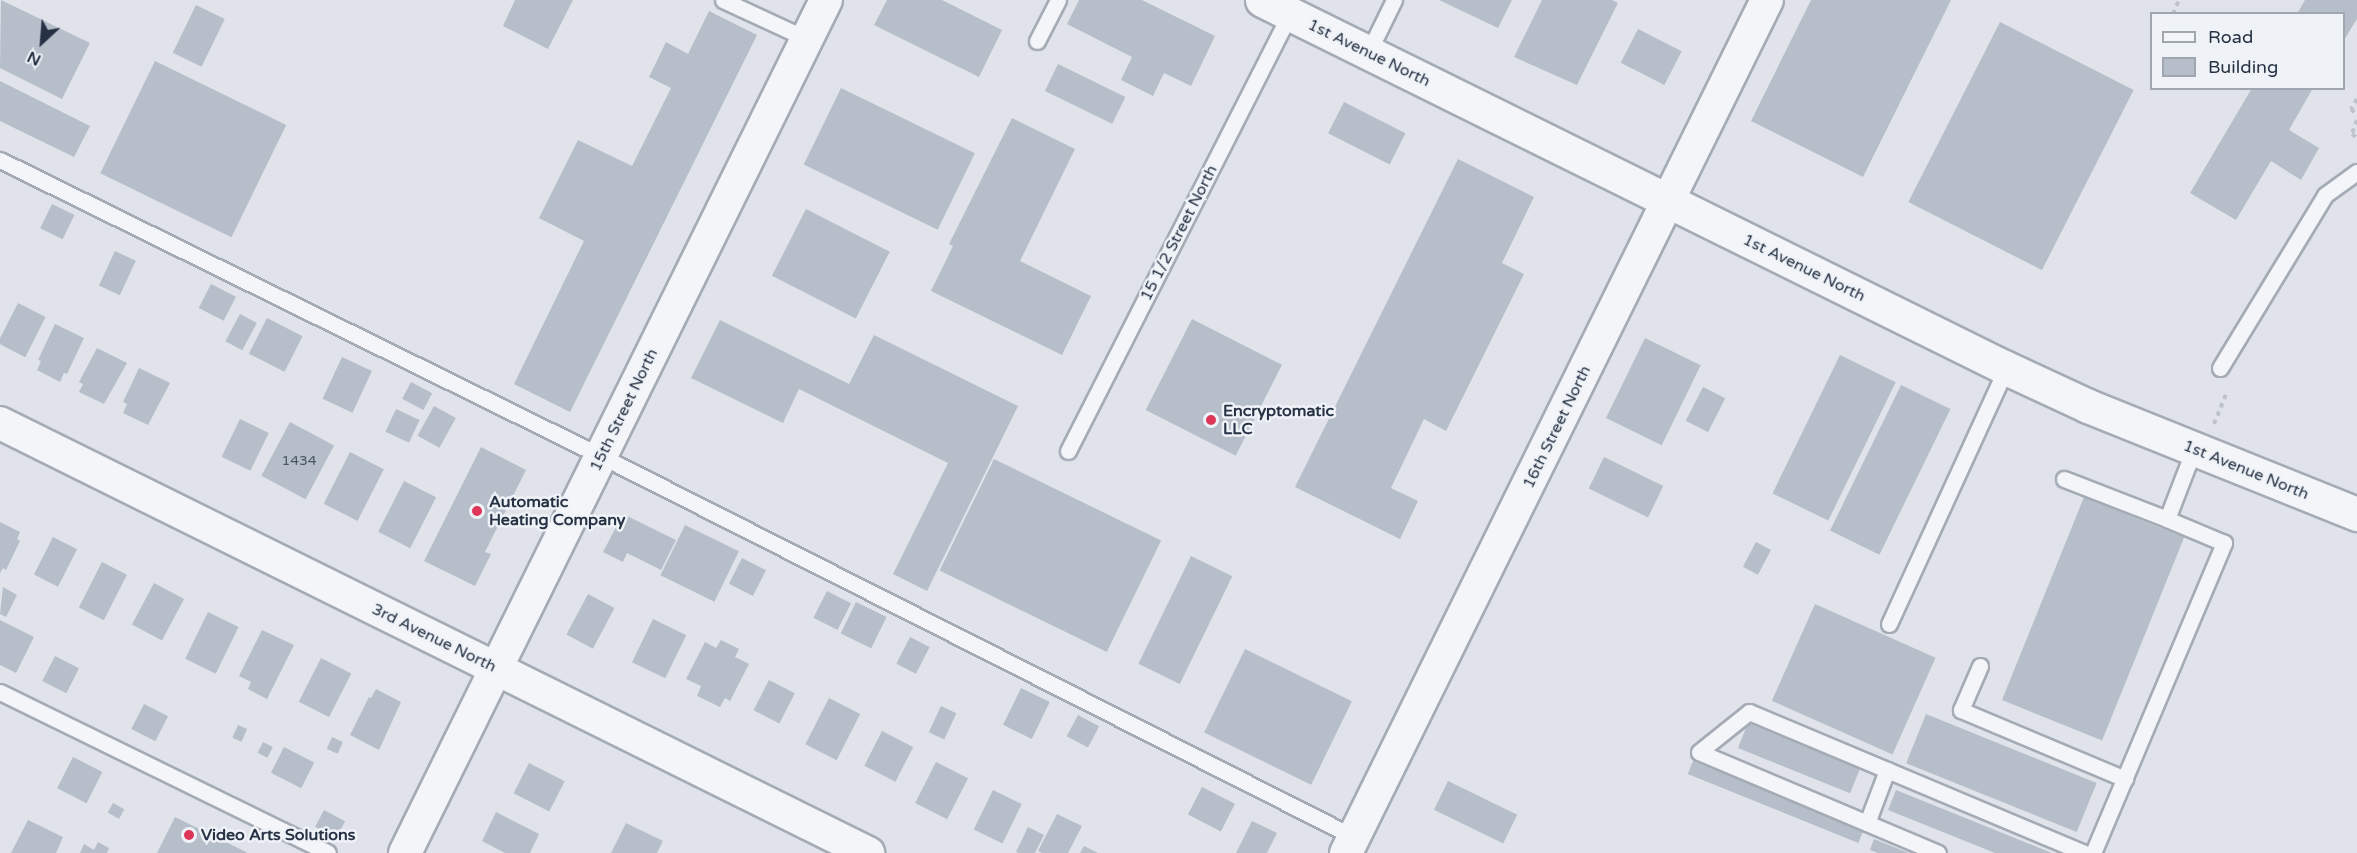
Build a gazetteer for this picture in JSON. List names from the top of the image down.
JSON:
{
  "streets": {
    "street": [
      "1st Avenue North",
      "15th Street North",
      "16th Street North",
      "3rd Avenue North"
    ],
    "lane": ["15 1/2 Street North"]
  },
  "crossings": [
    ["1st Avenue North", "15 1/2 Street North"],
    ["1st Avenue North", "16th Street North"],
    ["15th Street North", "3rd Avenue North"]
  ],
  "places": ["Encryptomatic LLC", "Automatic Heating Company", "Video Arts Solutions"],
  "house_numbers": ["1434"],
  "legend": ["Road", "Building"],
  "north": "bottom left"
}
